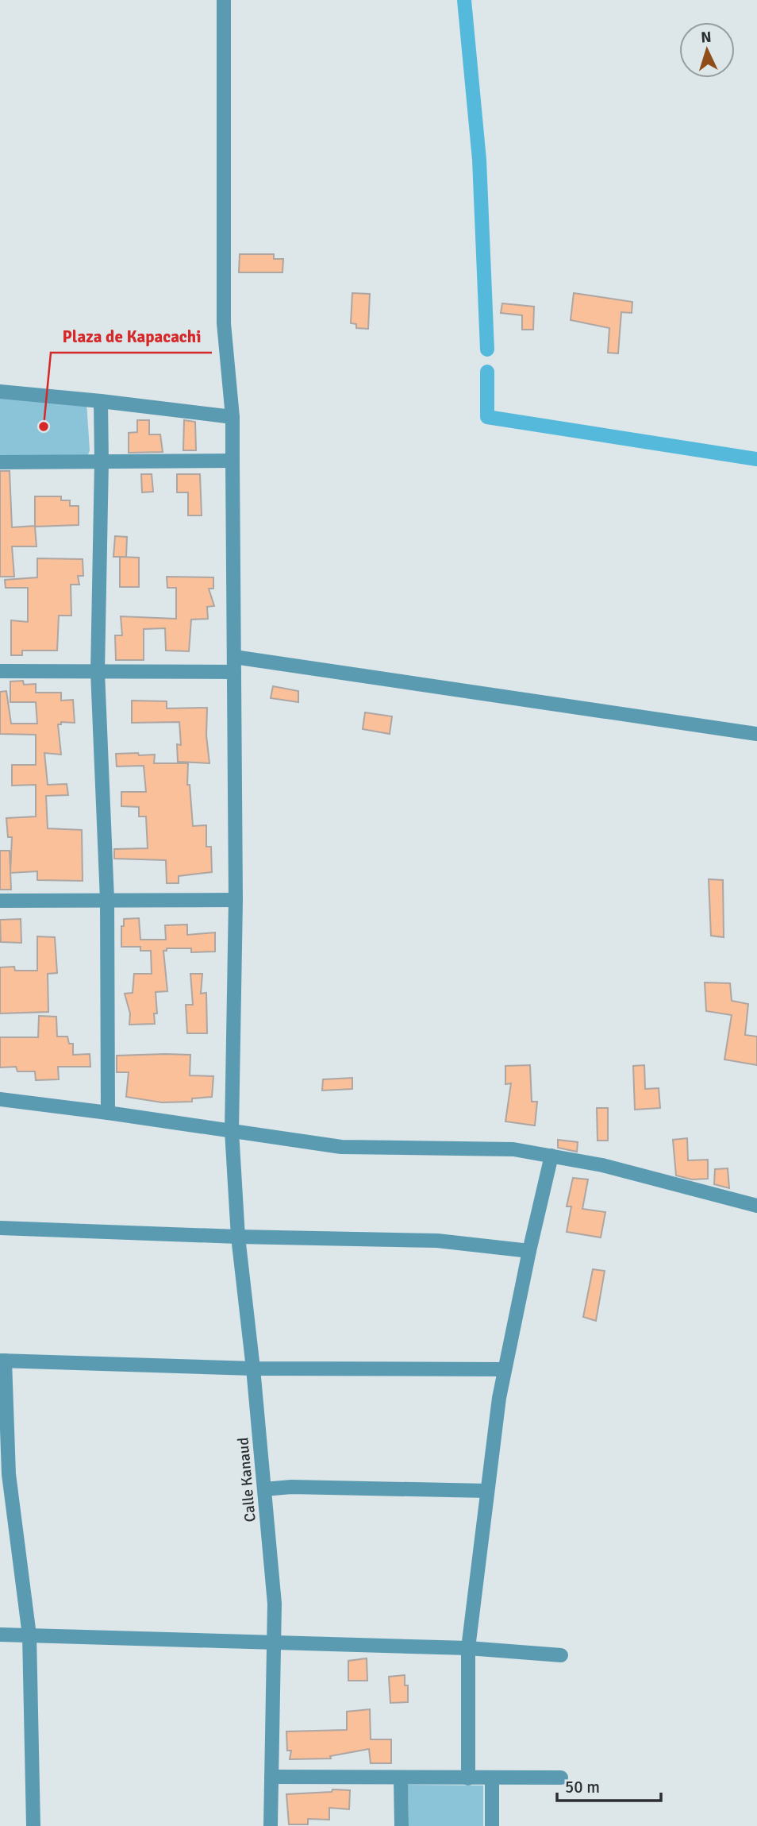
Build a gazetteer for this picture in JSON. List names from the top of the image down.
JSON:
{
  "streets": {
    "street": ["Calle Kanaud"]
  },
  "places": ["Plaza de Kapacachi"],
  "scale_bar": "50 m",
  "north": "top"
}
